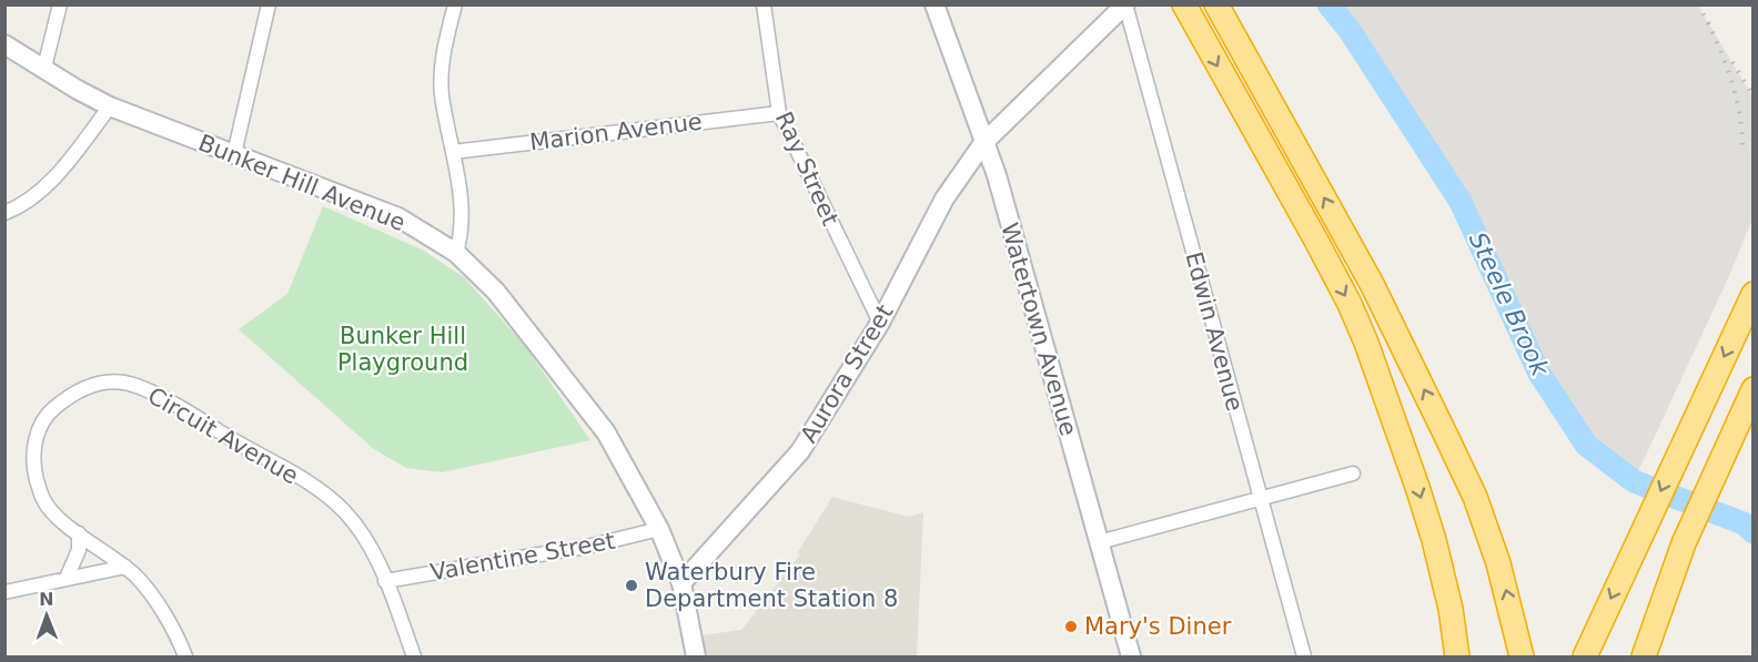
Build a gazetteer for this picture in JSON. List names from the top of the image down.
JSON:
{
  "streets": {
    "main road": ["Bunker Hill Avenue", "Watertown Avenue", "Aurora Street"],
    "street": [
      "Marion Avenue",
      "Ray Street",
      "Edwin Avenue",
      "Circuit Avenue",
      "Valentine Street"
    ]
  },
  "crossings": [
    ["Marion Avenue", "Ray Street"],
    ["Ray Street", "Aurora Street"],
    ["Bunker Hill Avenue", "Aurora Street"],
    ["Bunker Hill Avenue", "Valentine Street"],
    ["Watertown Avenue", "Aurora Street"],
    ["Edwin Avenue", "Aurora Street"],
    ["Circuit Avenue", "Valentine Street"]
  ],
  "water": ["Steele Brook"],
  "parks": ["Bunker Hill Playground"],
  "places": ["Waterbury Fire Department Station 8", "Mary's Diner"],
  "north": "top"
}
